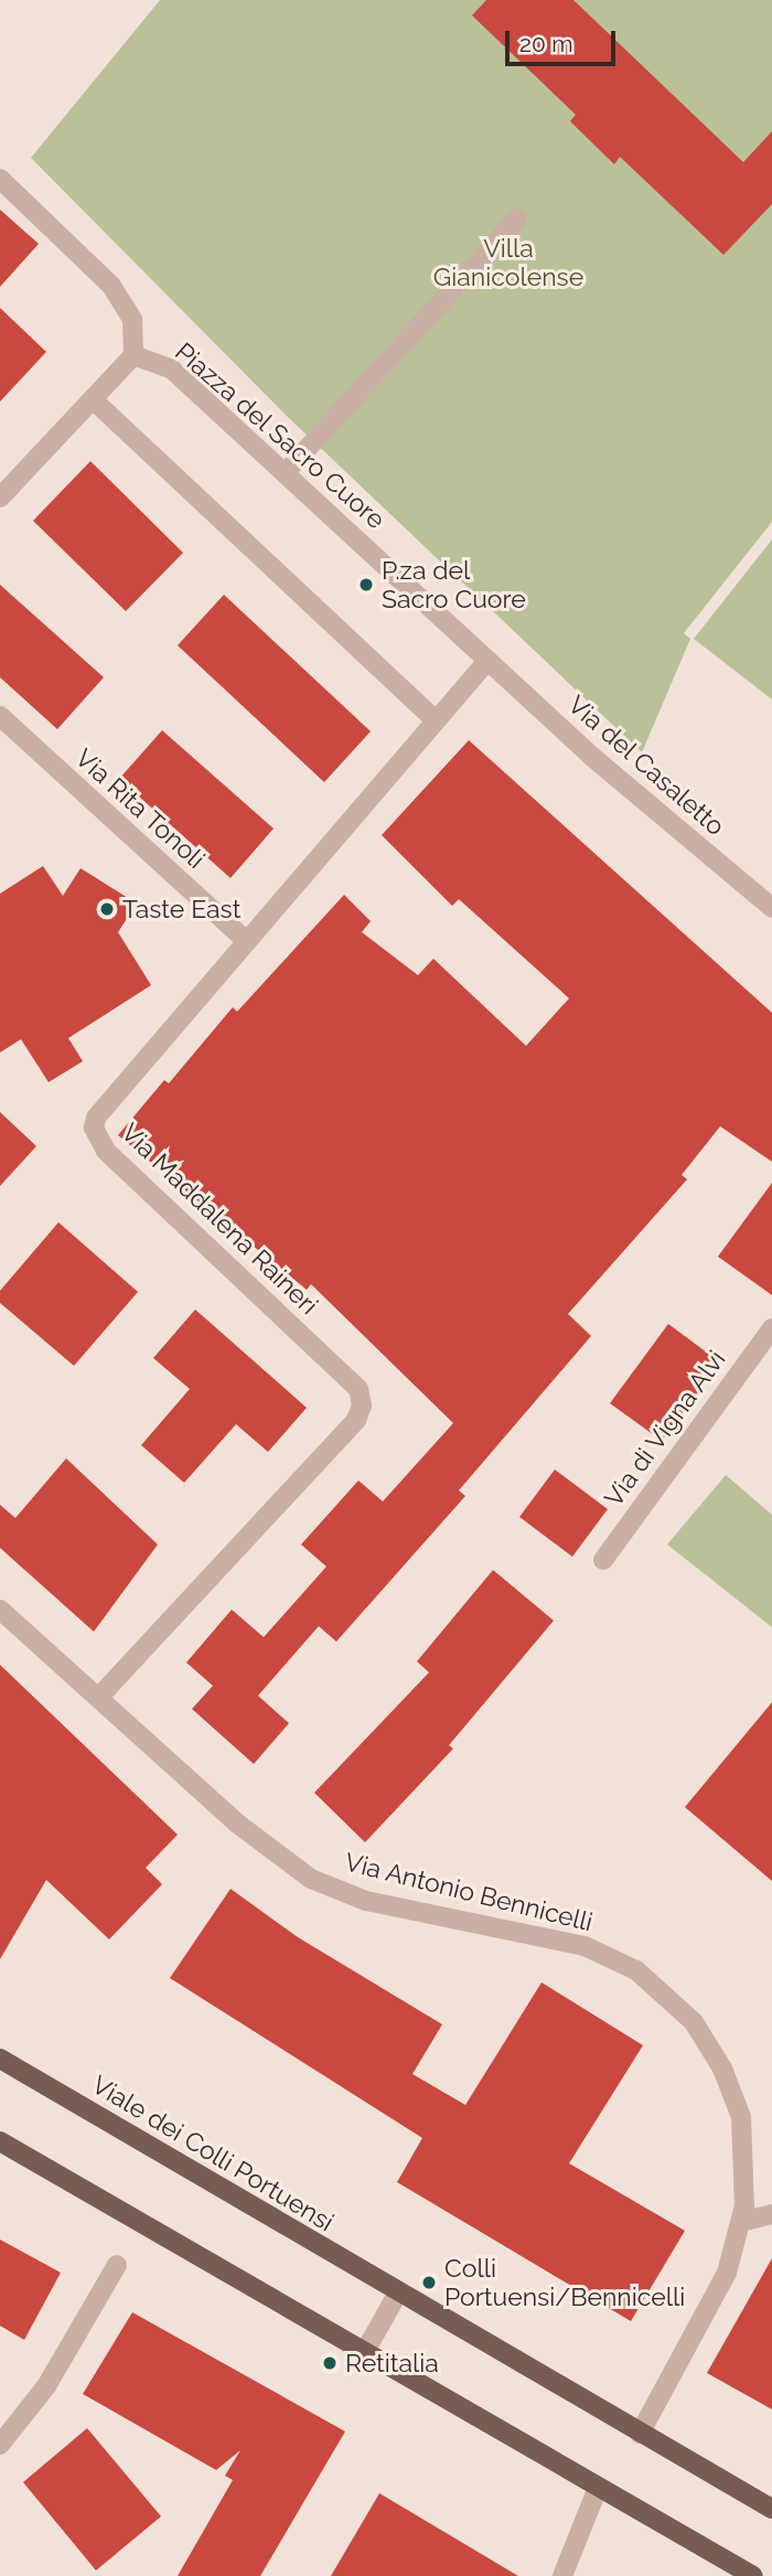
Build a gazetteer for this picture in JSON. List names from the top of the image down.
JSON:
{
  "streets": {
    "main road": ["Viale dei Colli Portuensi"],
    "street": [
      "Piazza del Sacro Cuore",
      "Via del Casaletto",
      "Via Rita Tonoli",
      "Via Maddalena Raineri",
      "Via di Vigna Alvi",
      "Via Antonio Bennicelli"
    ]
  },
  "crossings": [
    ["Piazza del Sacro Cuore", "Via del Casaletto"],
    ["Piazza del Sacro Cuore", "Via Maddalena Raineri"],
    ["Via del Casaletto", "Via Maddalena Raineri"],
    ["Via Rita Tonoli", "Via Maddalena Raineri"],
    ["Via Maddalena Raineri", "Via Antonio Bennicelli"],
    ["Via Antonio Bennicelli", "Viale dei Colli Portuensi"]
  ],
  "parks": ["Villa Gianicolense"],
  "places": [
    "P.za del Sacro Cuore",
    "Taste East",
    "Colli Portuensi/Bennicelli",
    "Retitalia"
  ],
  "scale_bar": "20 m"
}
